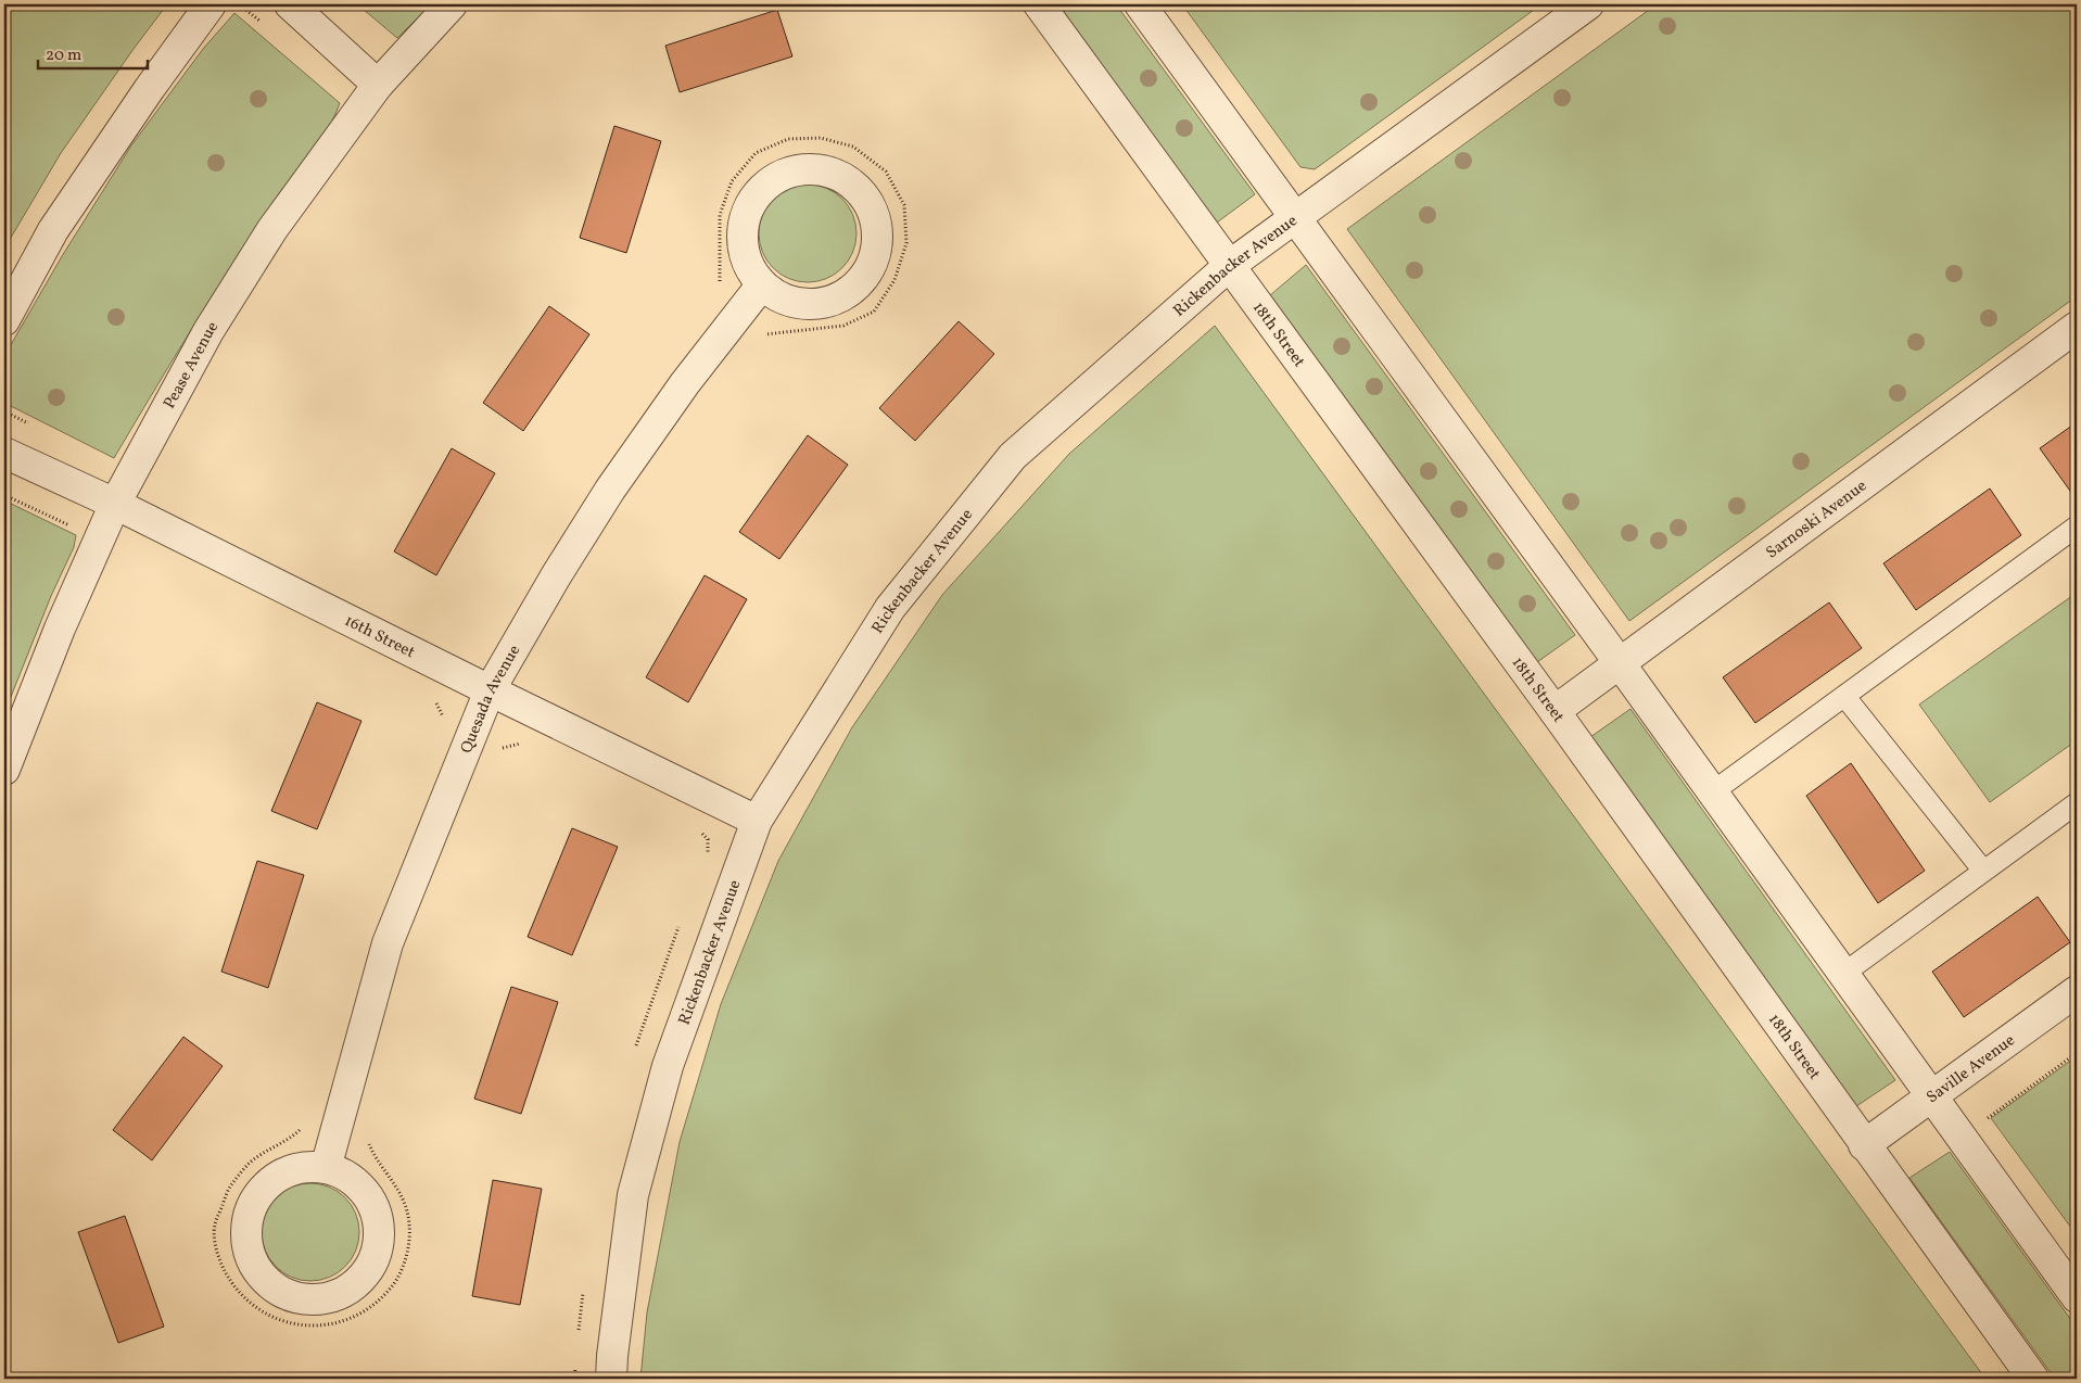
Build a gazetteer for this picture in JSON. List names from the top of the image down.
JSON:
{
  "streets": {
    "street": [
      "Rickenbacker Avenue",
      "18th Street",
      "Pease Avenue",
      "Sarnoski Avenue",
      "16th Street",
      "Quesada Avenue",
      "Saville Avenue"
    ]
  },
  "crossings": [
    ["Rickenbacker Avenue", "18th Street"],
    ["Rickenbacker Avenue", "16th Street"],
    ["18th Street", "Sarnoski Avenue"],
    ["18th Street", "Saville Avenue"],
    ["Pease Avenue", "16th Street"],
    ["16th Street", "Quesada Avenue"]
  ],
  "scale_bar": "20 m"
}
